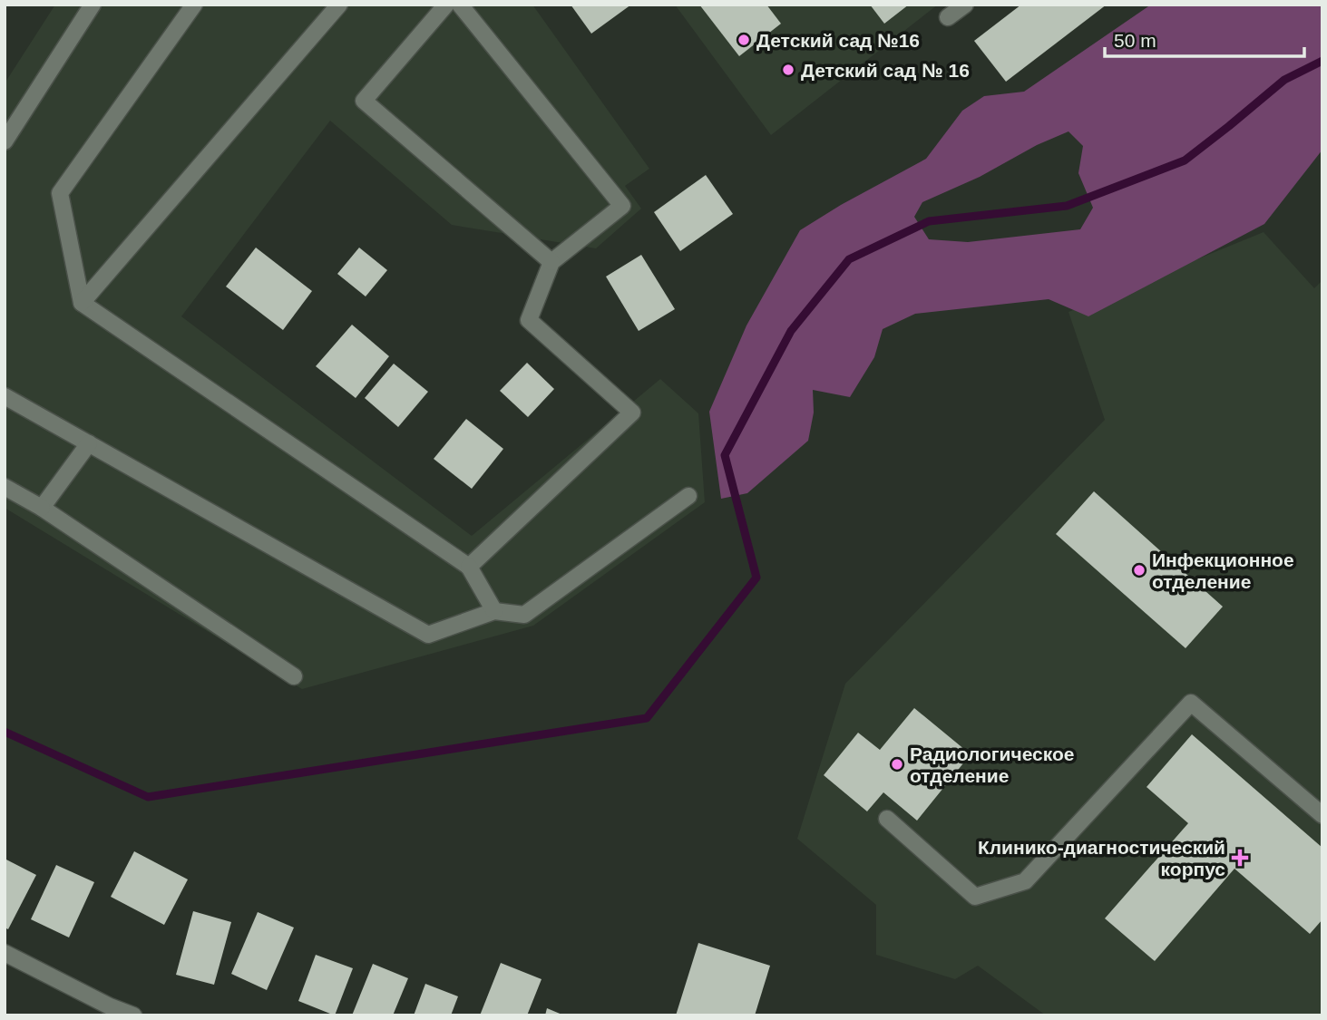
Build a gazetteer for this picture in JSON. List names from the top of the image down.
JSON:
{
  "places": {
    "other": [
      "Детский сад №16",
      "Детский сад № 16",
      "Инфекционное отделение",
      "Радиологическое отделение"
    ],
    "health": ["Клинико-диагностический корпус"]
  },
  "scale_bar": "50 m"
}
